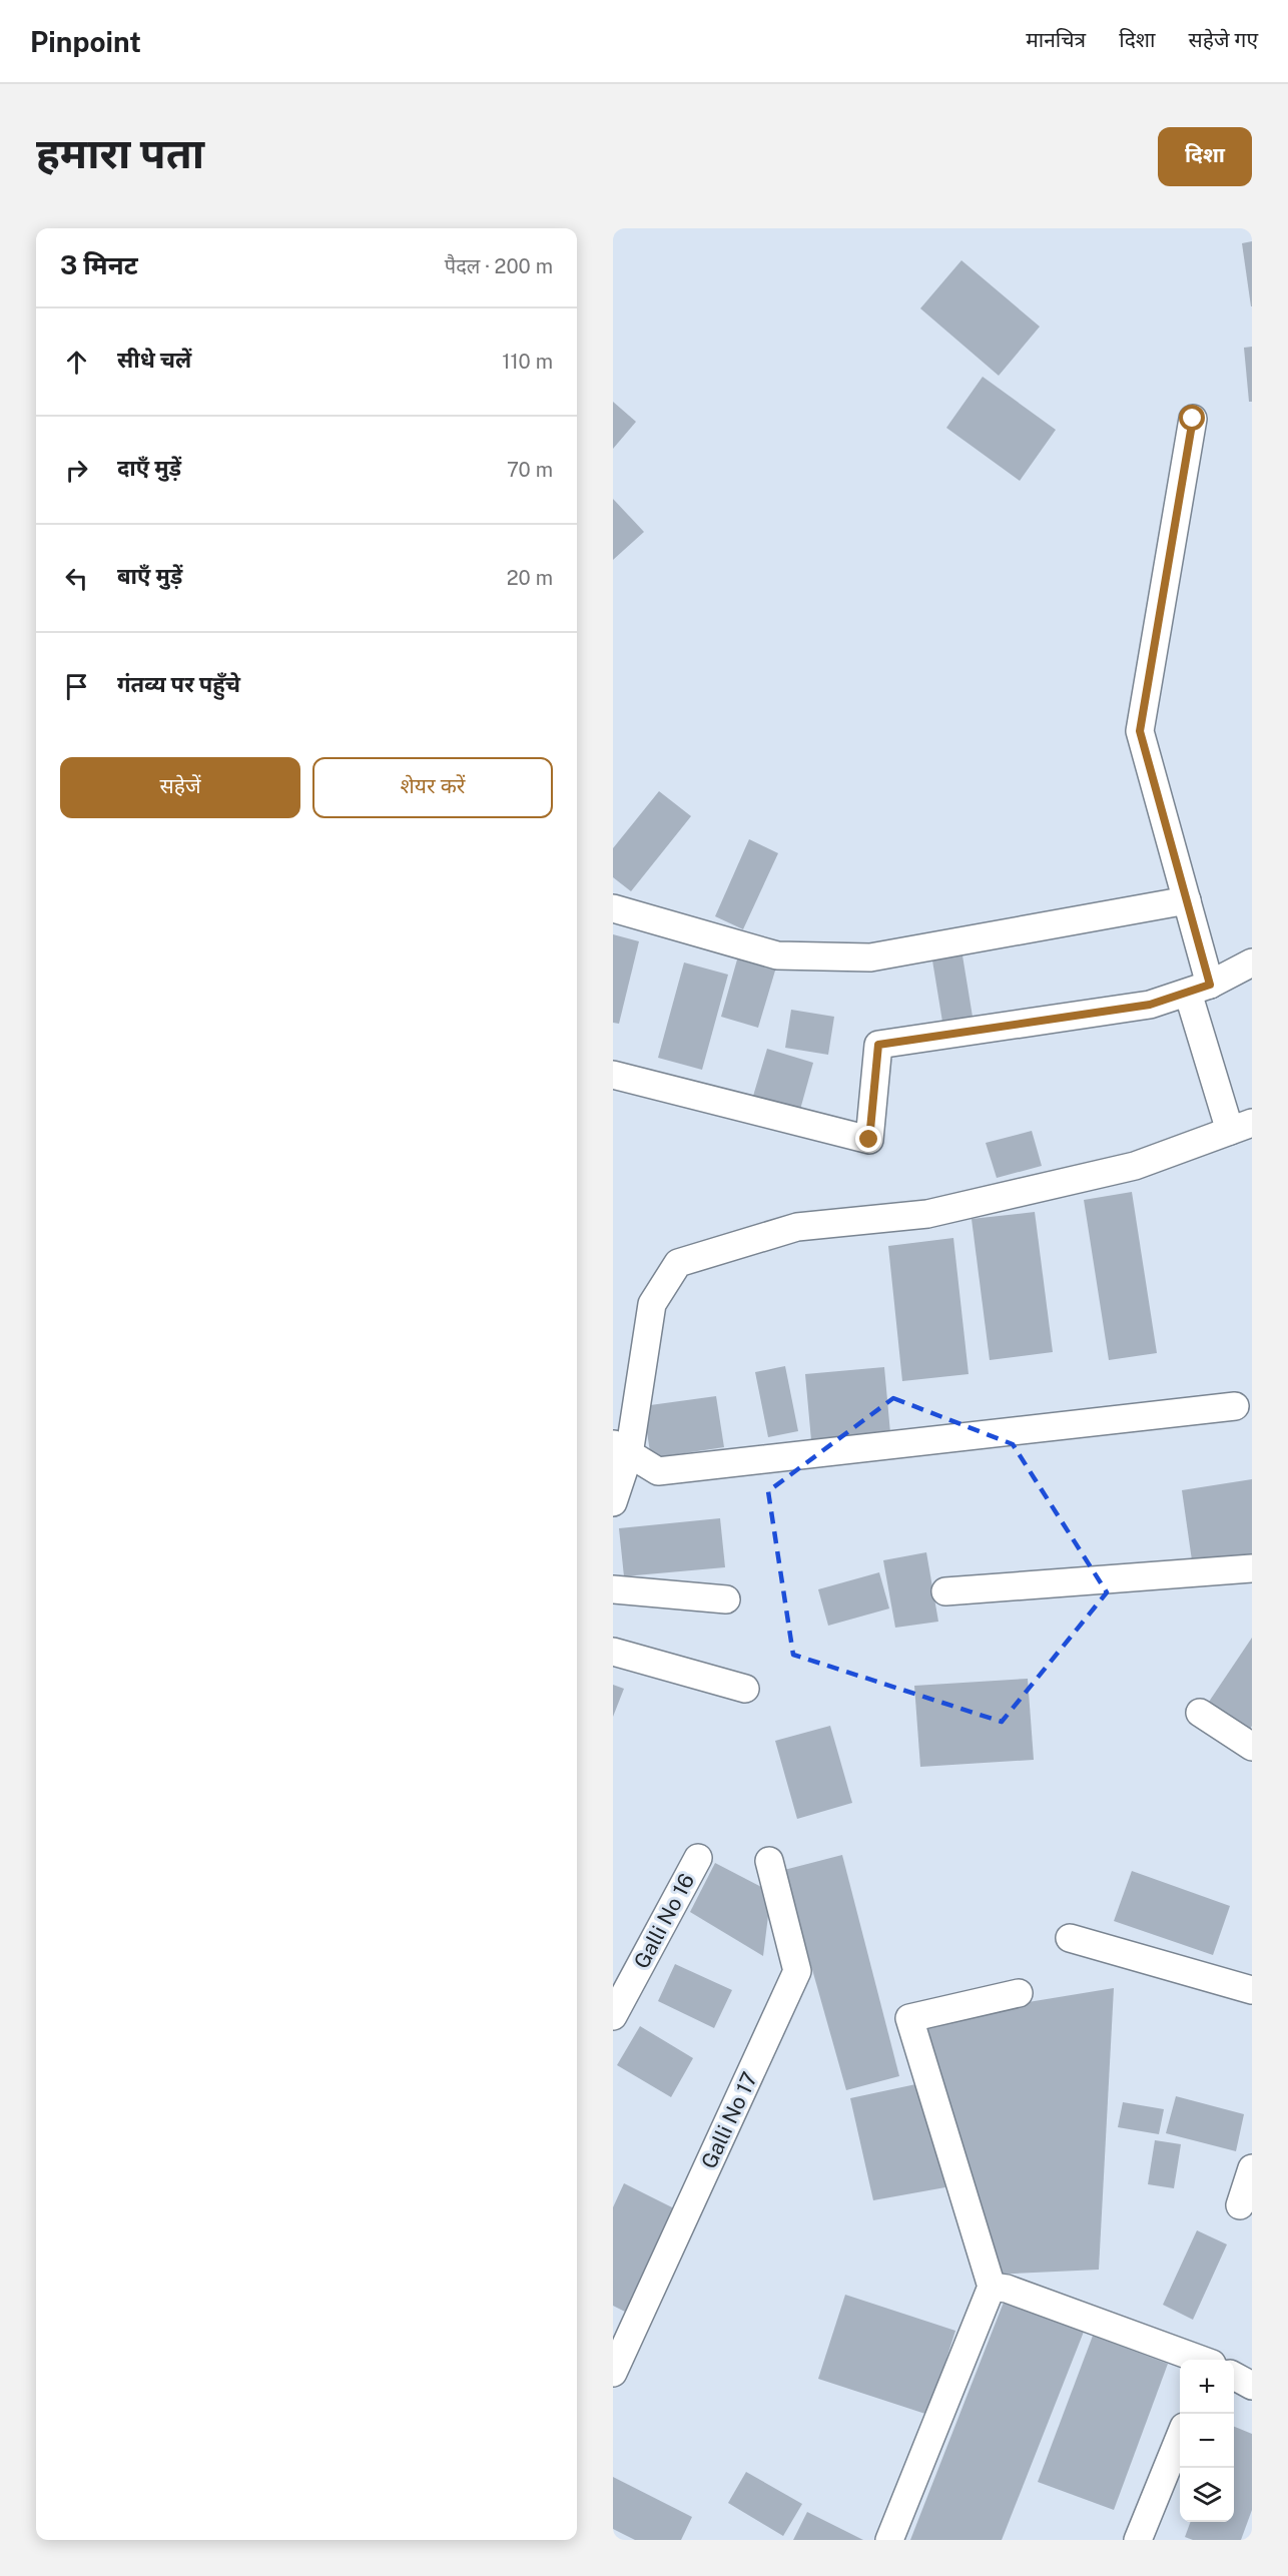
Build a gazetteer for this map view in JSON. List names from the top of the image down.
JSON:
{
  "streets": {
    "street": ["Galli No 16", "Galli No 17"]
  },
  "page": {
    "header": "Pinpoint",
    "nav": ["मानचित्र", "दिशा", "सहेजे गए"],
    "buttons": [
      "दिशा",
      ["सहेजें", "शेयर करें"]
    ],
    "title": "हमारा पता",
    "heading": ["3 मिनट", "पैदल · 200 m"],
    "list": [
      ["सीधे चलें", "110 m"],
      ["दाएँ मुड़ें", "70 m"],
      ["बाएँ मुड़ें", "20 m"],
      "गंतव्य पर पहुँचे"
    ],
    "map_buttons": ["+", "−"]
  }
}
